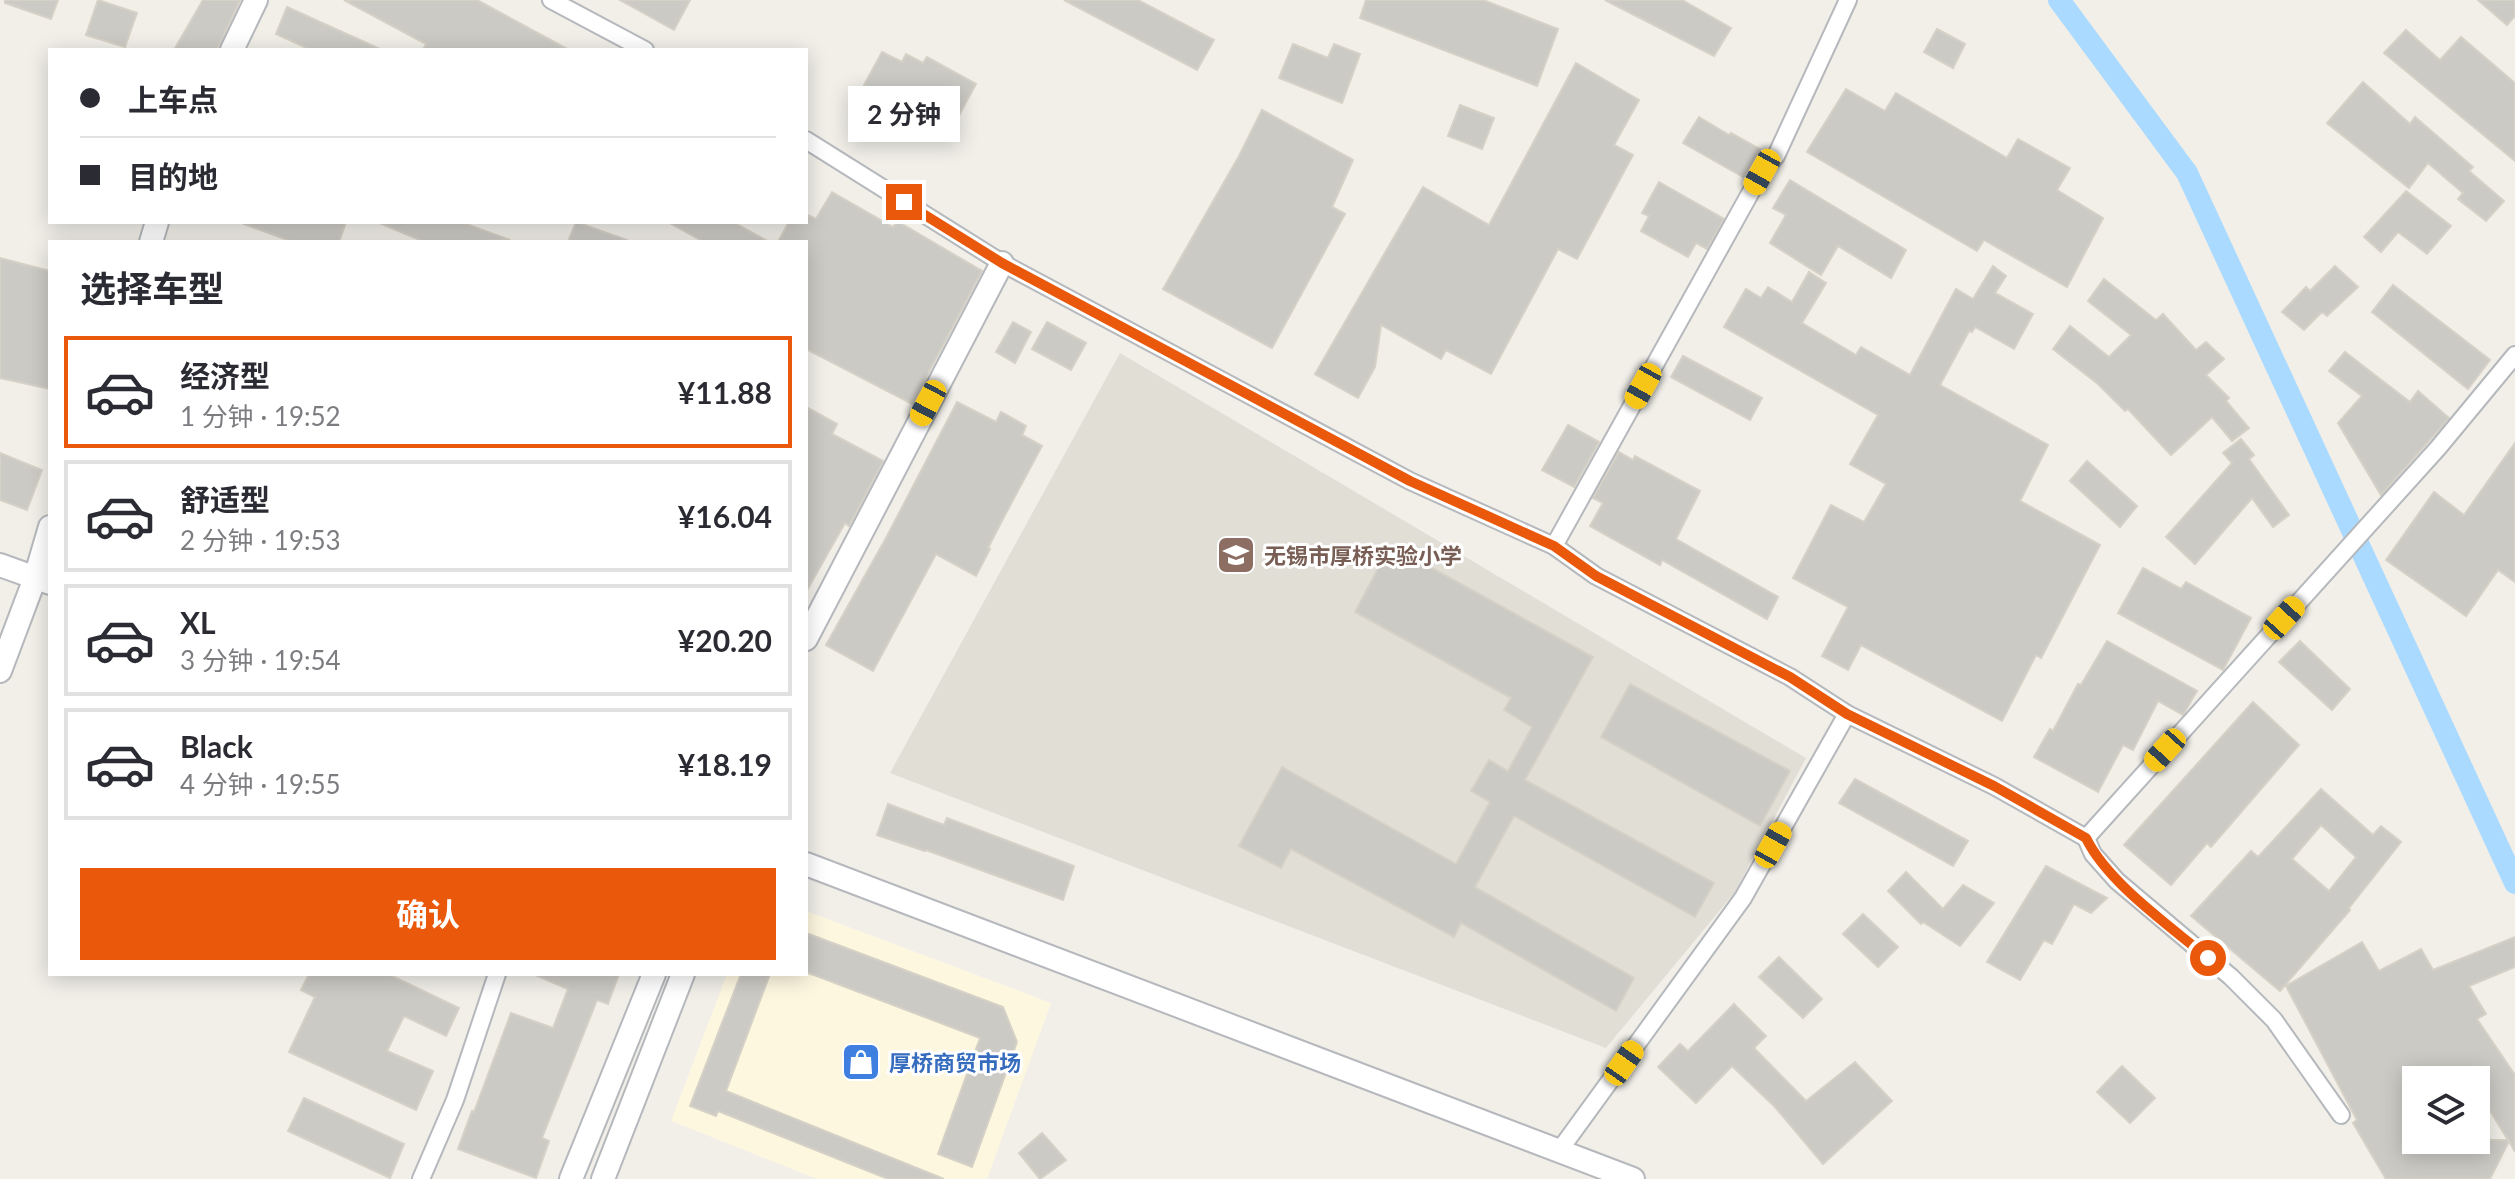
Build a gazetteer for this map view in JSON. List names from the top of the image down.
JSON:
{
  "places": {
    "school or university": ["无锡市厚桥实验小学"],
    "shop": ["厚桥商贸市场"]
  },
  "page": {
    "banner": ["上车点", "目的地"],
    "bubble": "2 分钟",
    "heading": "选择车型",
    "list": [
      {
        "name": "经济型",
        "note": "1 分钟 · 19:52",
        "value": "¥11.88"
      },
      {
        "name": "舒适型",
        "note": "2 分钟 · 19:53",
        "value": "¥16.04"
      },
      {
        "name": "XL",
        "note": "3 分钟 · 19:54",
        "value": "¥20.20"
      },
      {
        "name": "Black",
        "note": "4 分钟 · 19:55",
        "value": "¥18.19"
      }
    ],
    "buttons": "确认"
  }
}
